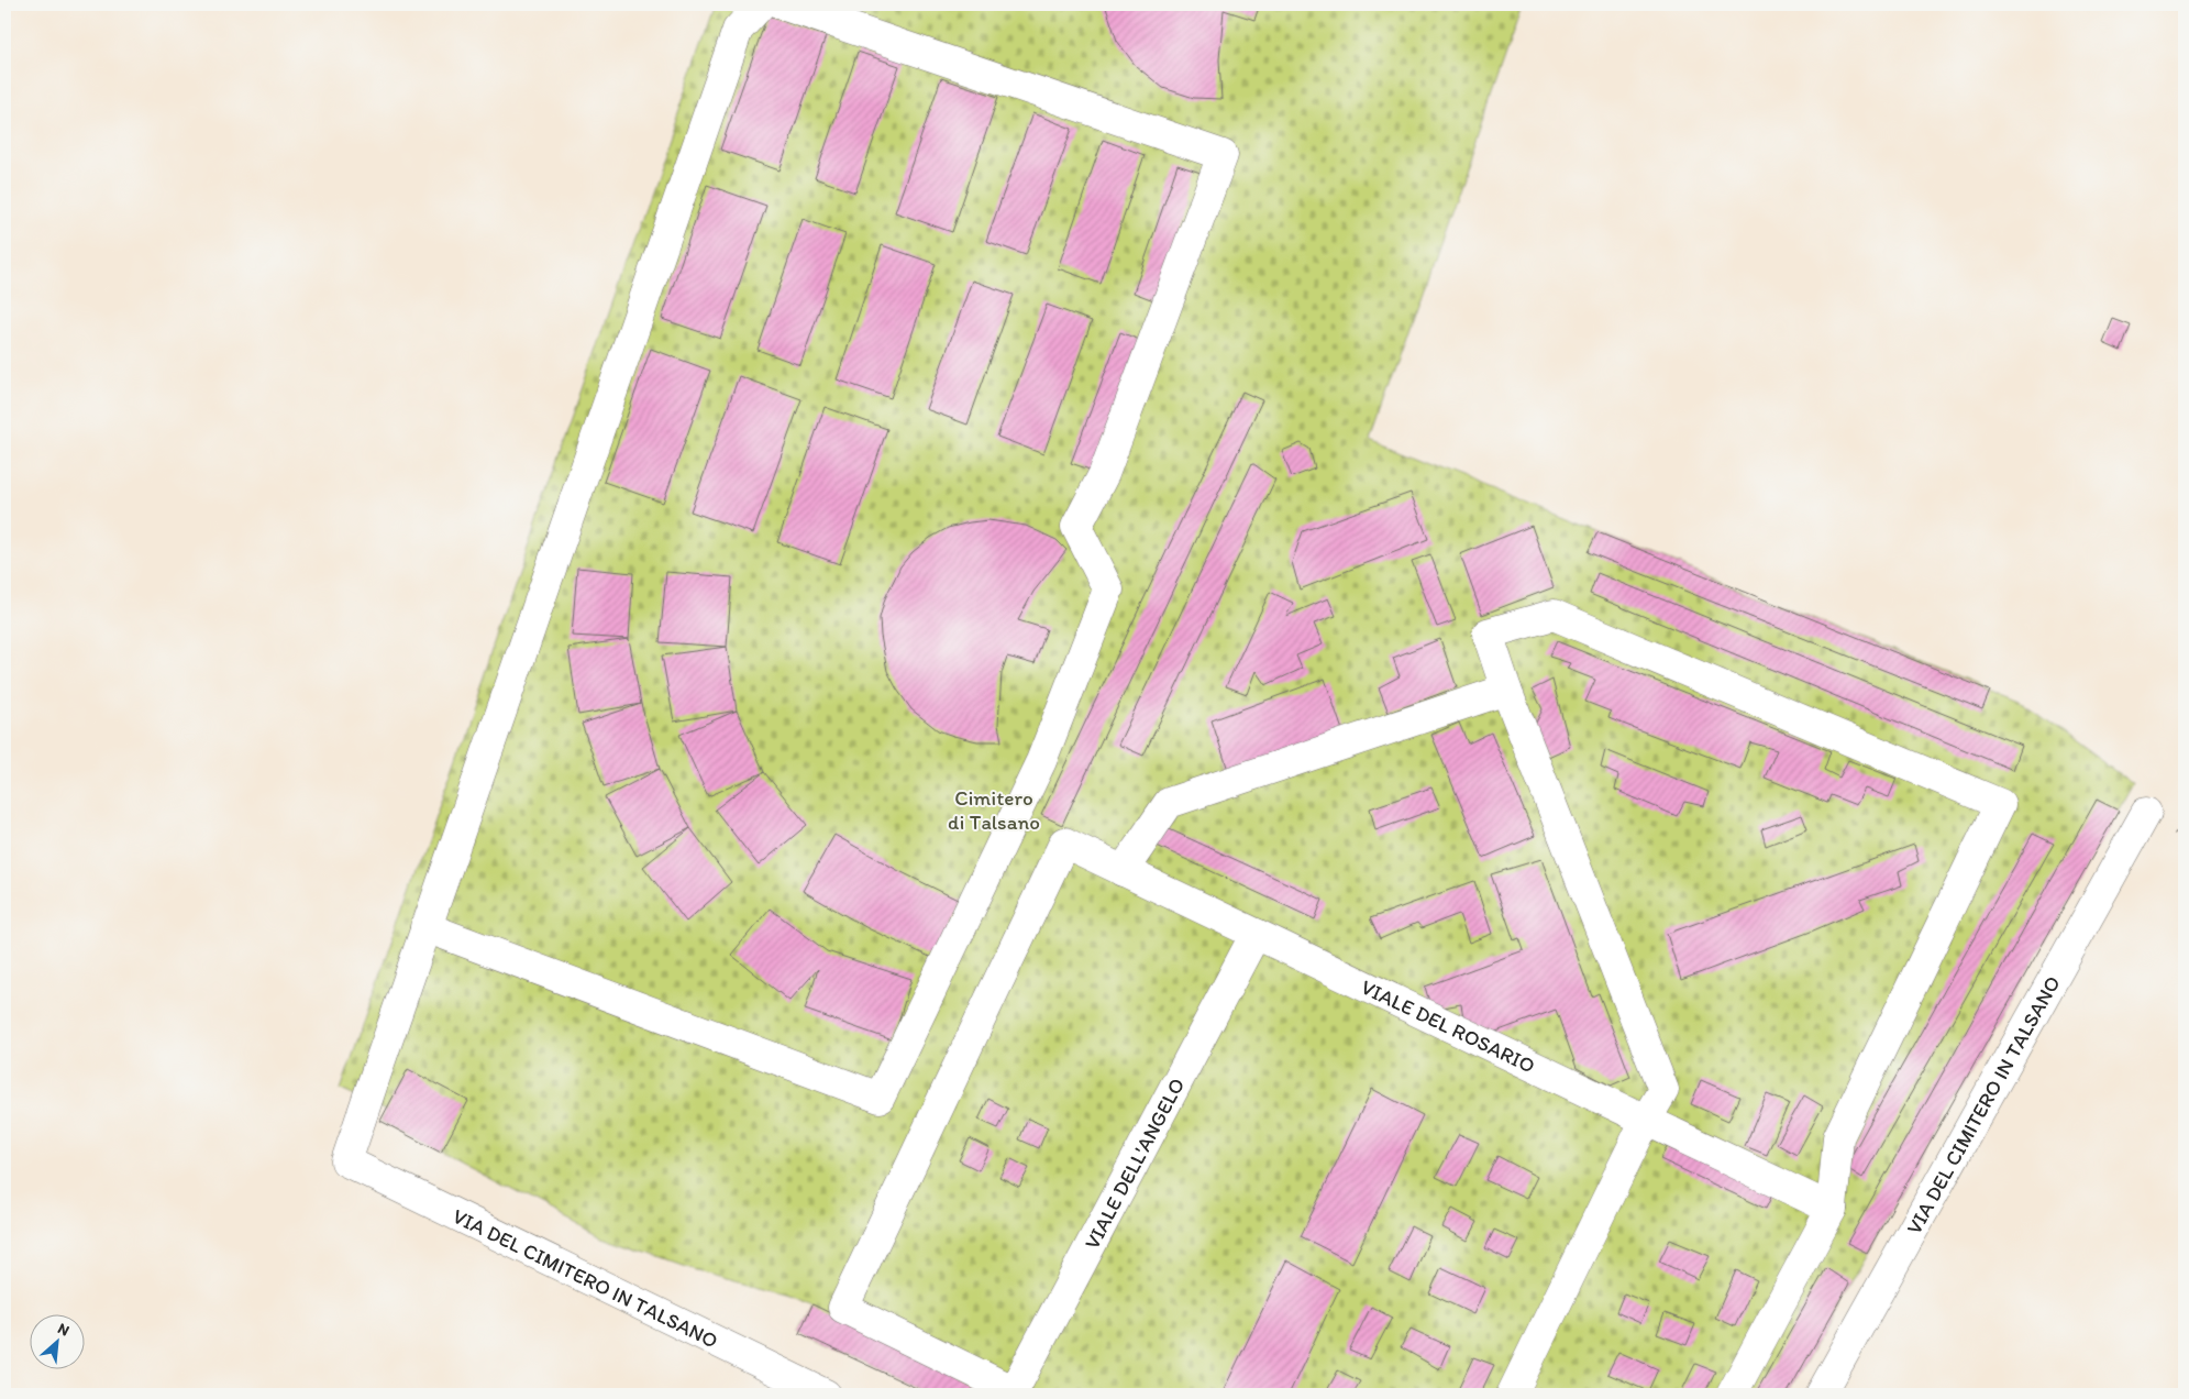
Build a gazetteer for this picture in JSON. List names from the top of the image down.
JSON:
{
  "streets": {
    "street": ["VIALE DEL ROSARIO", "VIA DEL CIMITERO IN TALSANO", "VIALE DELL'ANGELO"]
  },
  "crossings": [
    ["VIALE DEL ROSARIO", "VIALE DELL'ANGELO"]
  ],
  "parks": ["Cimitero di Talsano"],
  "north": "top right"
}
